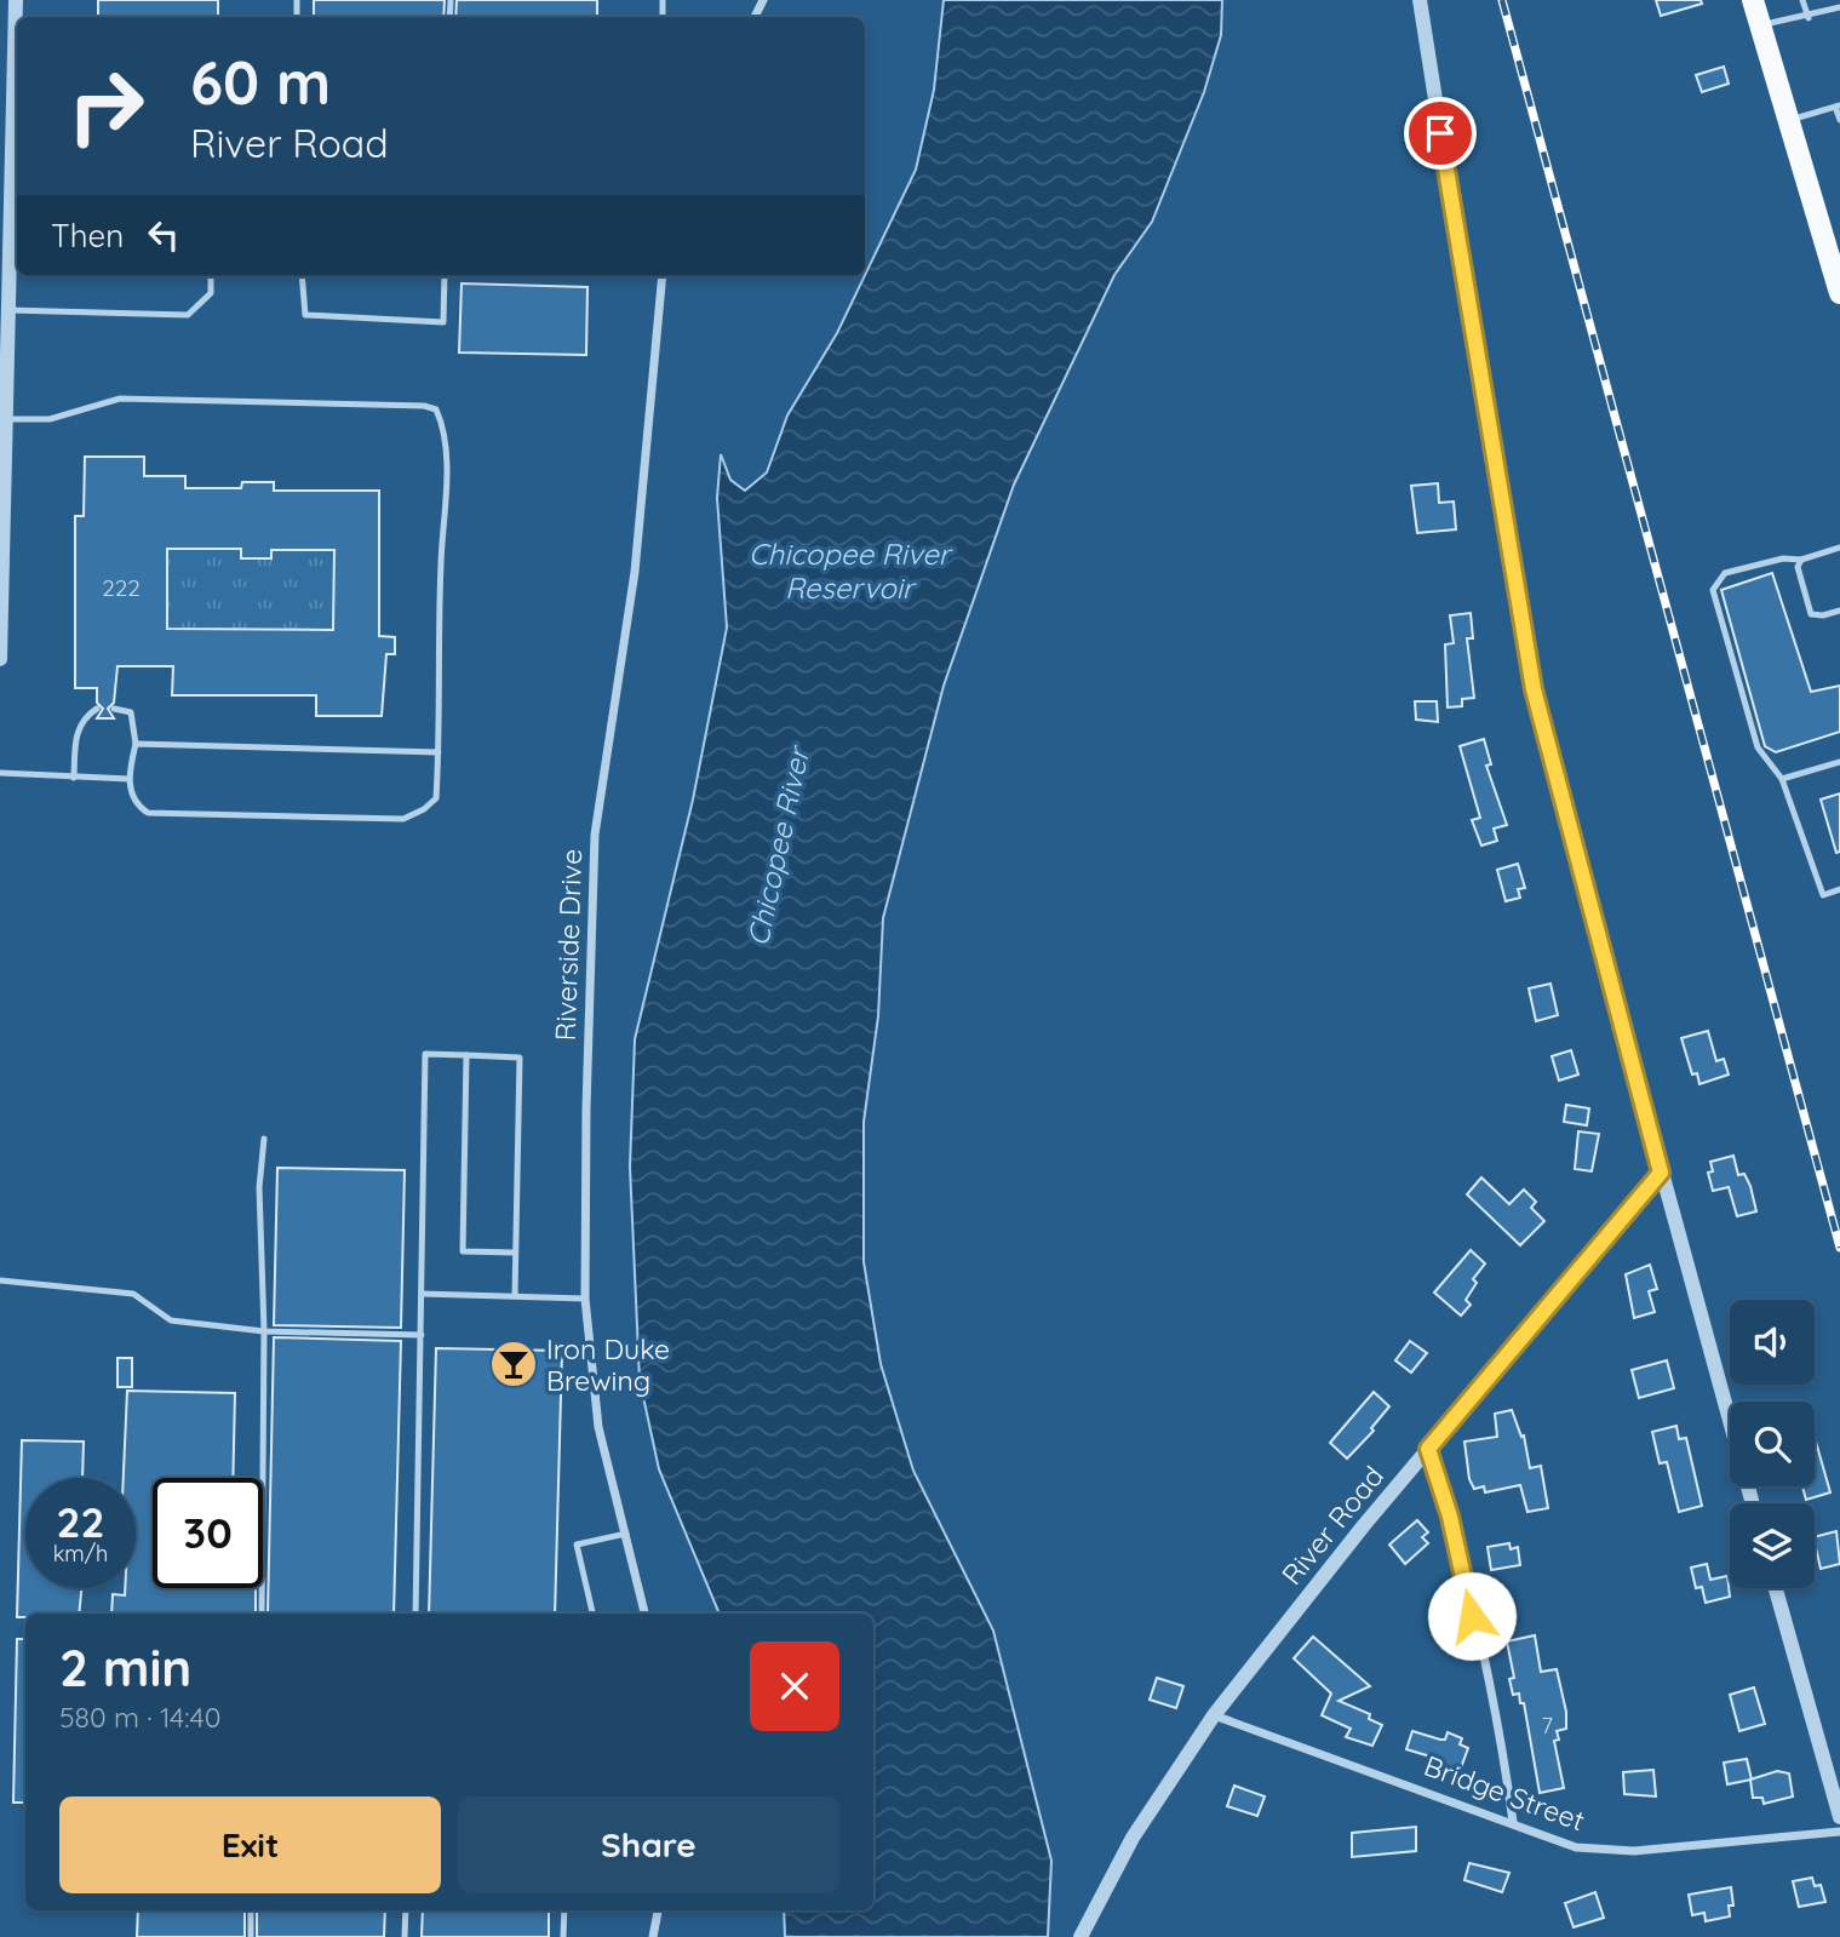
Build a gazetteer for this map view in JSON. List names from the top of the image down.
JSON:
{
  "streets": {
    "street": ["Riverside Drive", "River Road", "Bridge Street"]
  },
  "crossings": [
    ["River Road", "Bridge Street"]
  ],
  "water": ["Chicopee River Reservoir", "Chicopee River"],
  "places": {
    "bar": ["Iron Duke Brewing"]
  },
  "house_numbers": ["222", "7"],
  "page": {
    "turn": ["60 m", "River Road"],
    "then": "Then",
    "speed": "22 km/h",
    "limit": "30",
    "heading": ["2 min", "580 m · 14:40"],
    "buttons": ["Exit", "Share"]
  }
}
